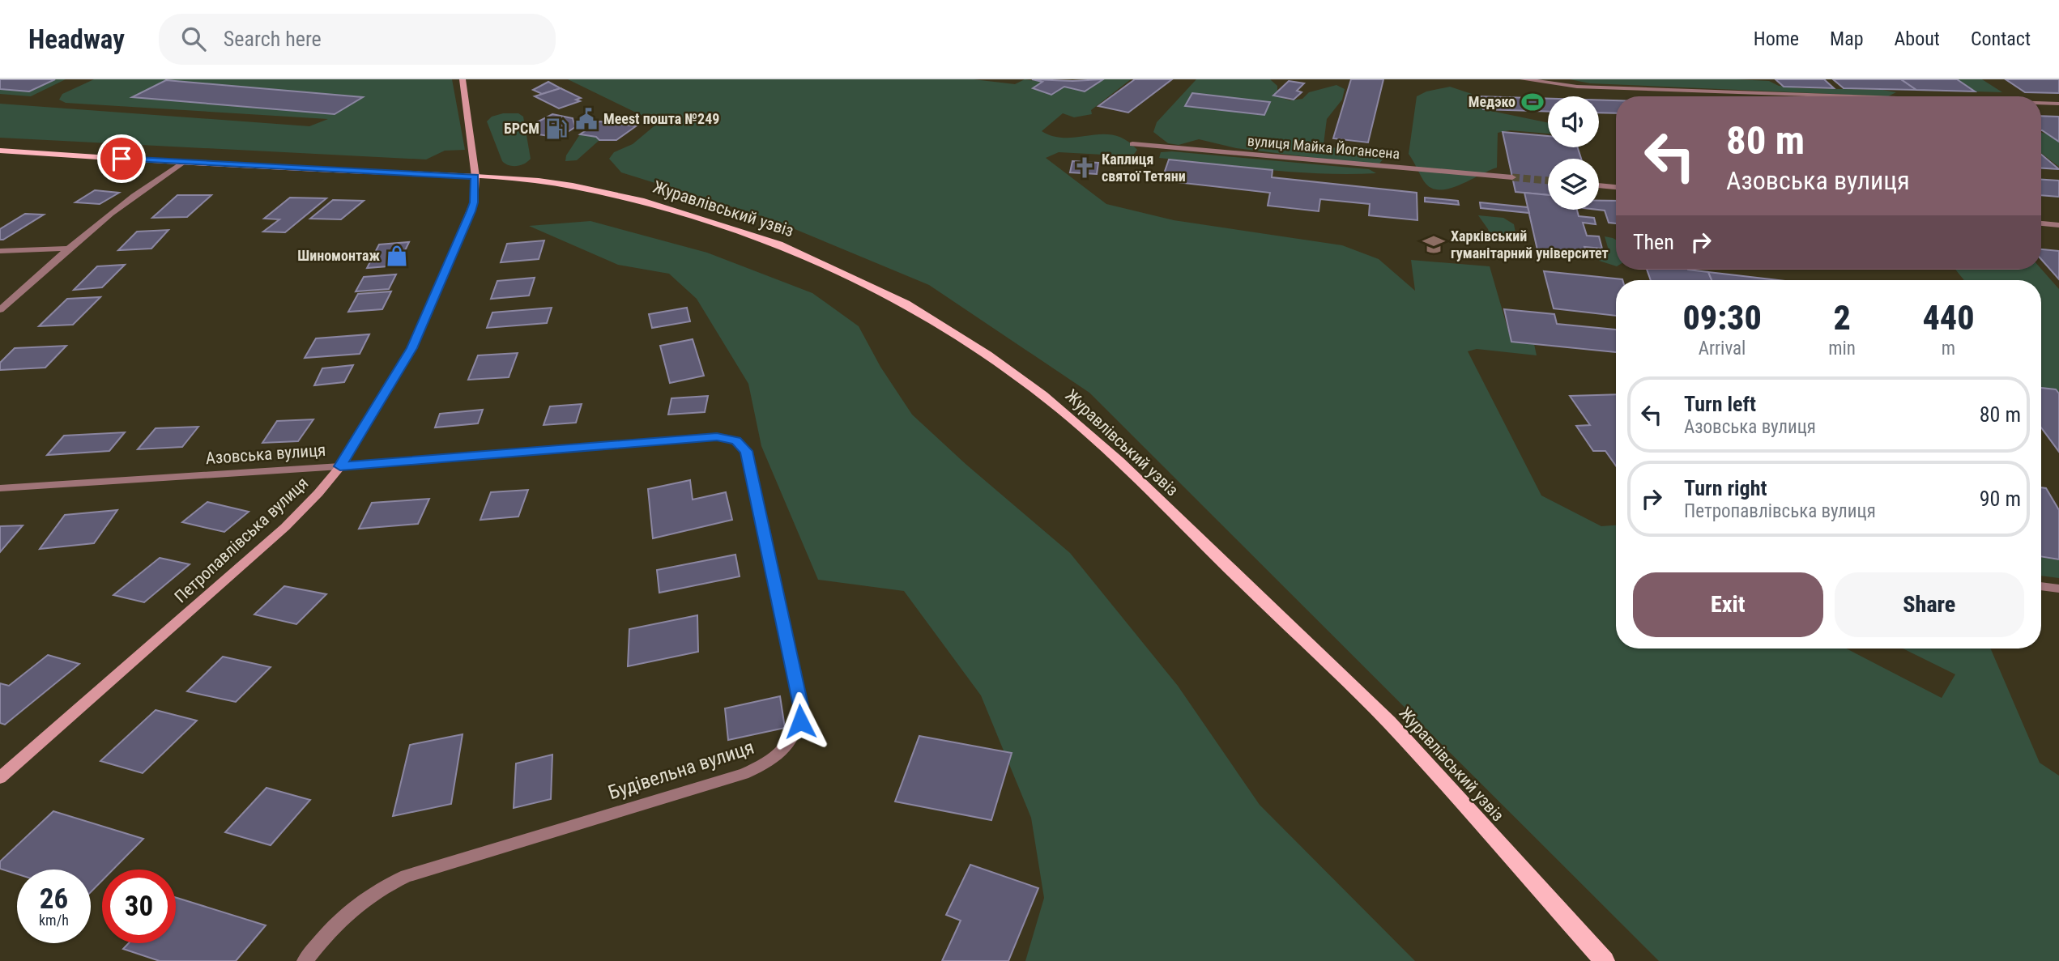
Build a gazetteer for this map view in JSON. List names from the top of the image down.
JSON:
{
  "streets": {
    "main road": ["Журавлівський узвіз"],
    "street": [
      "вулиця Майка Йогансена",
      "Азовська вулиця",
      "Петропавлівська вулиця",
      "Будівельна вулиця"
    ]
  },
  "crossings": [
    ["Журавлівський узвіз", "Петропавлівська вулиця"],
    ["Азовська вулиця", "Петропавлівська вулиця"],
    ["Азовська вулиця", "Будівельна вулиця"]
  ],
  "places": {
    "sports": ["Медэко"],
    "public building": ["Meest пошта №249"],
    "fuel station": ["БРСМ"],
    "church": ["Каплиця святої Тетяни"],
    "school or university": ["Харківський гуманітарний університет"],
    "shop": ["Шиномонтаж"]
  },
  "page": {
    "header": "Headway",
    "search": "Search here",
    "nav": [
      "Home",
      "Map",
      "About",
      "Contact"
    ],
    "turn": ["80 m", "Азовська вулиця"],
    "then": "Then",
    "eta": [
      "09:30",
      "Arrival",
      "2",
      "min",
      "440",
      "m"
    ],
    "list": [
      {
        "name": "Turn left",
        "note": "Азовська вулиця",
        "value": "80 m"
      },
      {
        "name": "Turn right",
        "note": "Петропавлівська вулиця",
        "value": "90 m"
      }
    ],
    "buttons": ["Exit", "Share"],
    "speed": "26 km/h",
    "limit": "30"
  }
}
